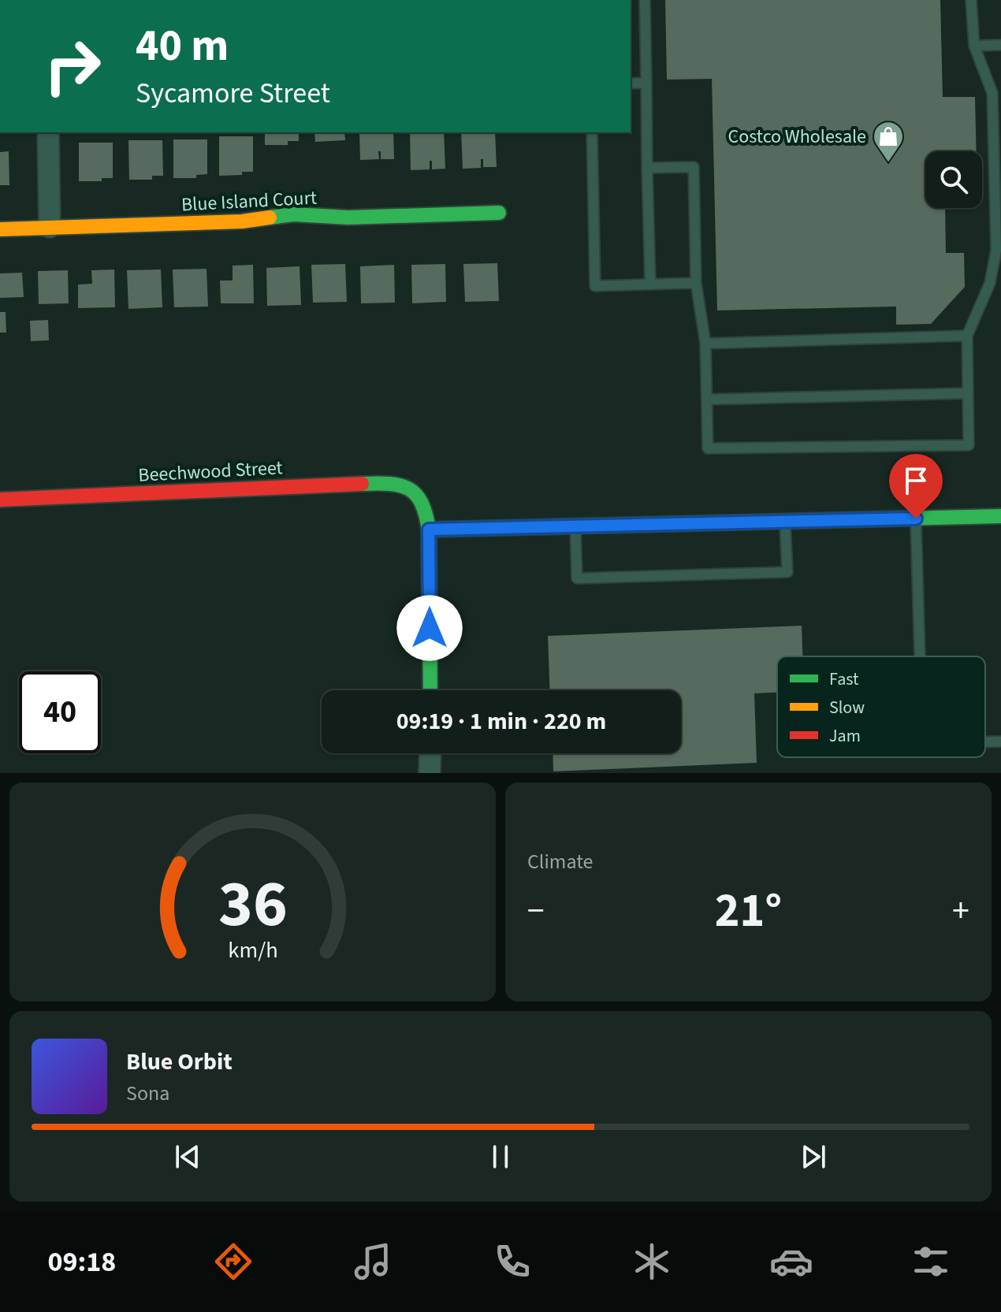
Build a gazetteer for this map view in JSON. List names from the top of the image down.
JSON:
{
  "streets": {
    "street": ["Blue Island Court", "Beechwood Street"]
  },
  "places": {
    "shop": ["Costco Wholesale"]
  },
  "legend": ["Fast", "Slow", "Jam"],
  "page": {
    "turn": ["40 m", "Sycamore Street"],
    "limit": "40",
    "trip": "09:19 · 1 min · 220 m",
    "tile": "Climate",
    "heat": ["−", "21°", "+"],
    "song": ["Blue Orbit", "Sona"],
    "tabs": "09:18",
    "gauge": ["36", "km/h"]
  }
}
